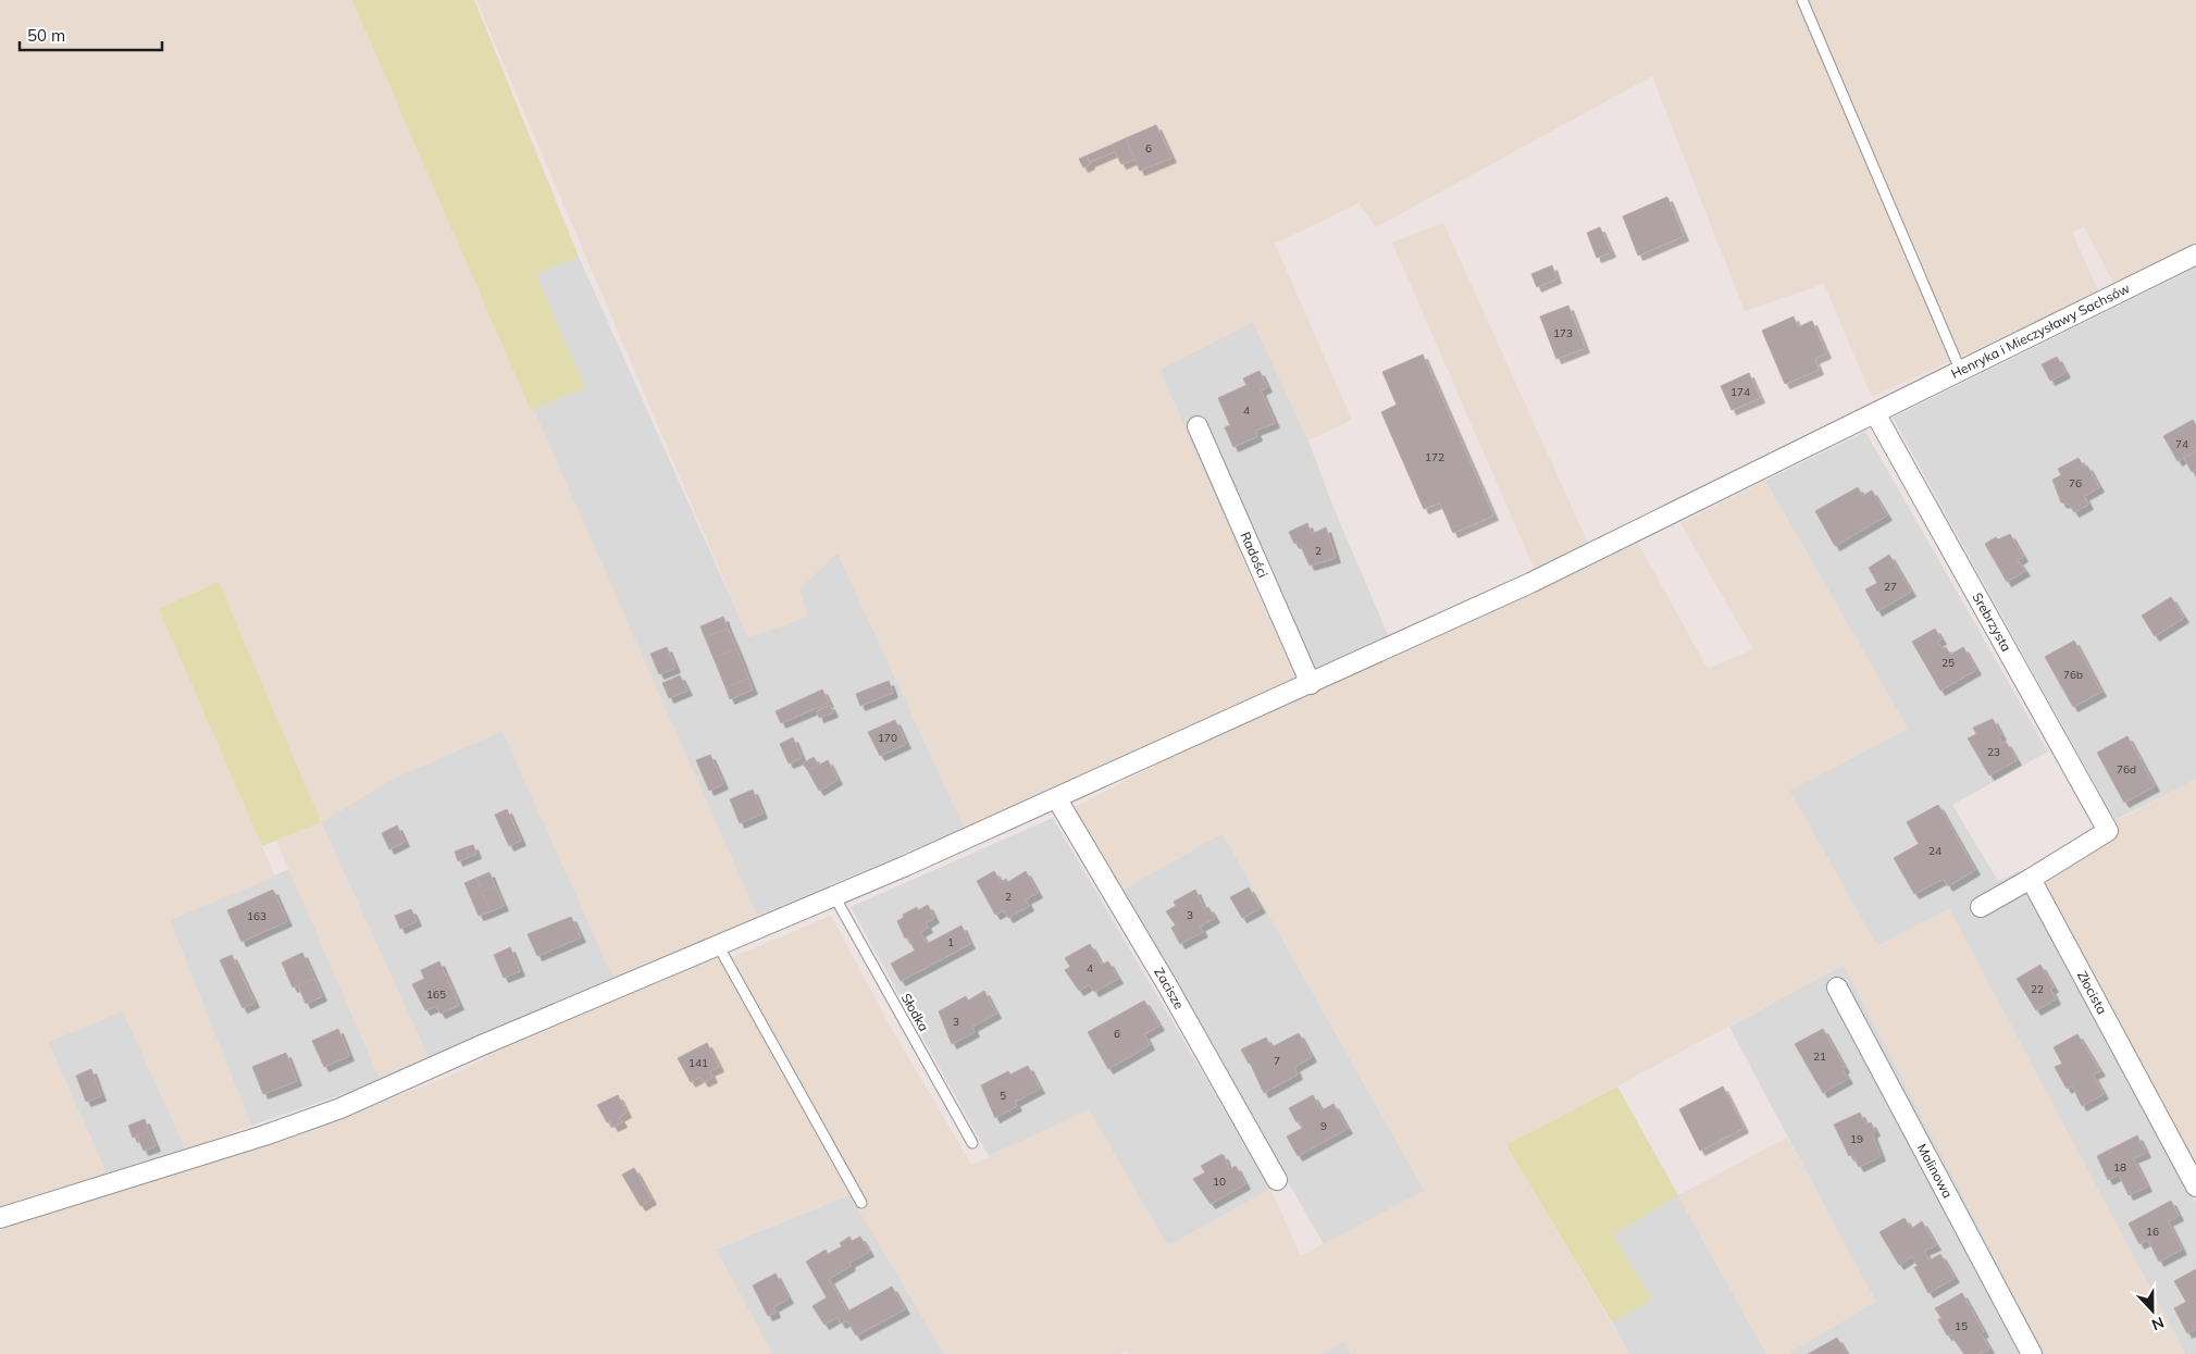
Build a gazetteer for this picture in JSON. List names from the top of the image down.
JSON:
{
  "streets": {
    "street": [
      "Henryka i Mieczysławy Sachsów",
      "Radości",
      "Srebrzysta",
      "Zacisze",
      "Złocista",
      "Malinowa"
    ],
    "lane": ["Słodka"]
  },
  "crossings": [
    ["Henryka i Mieczysławy Sachsów", "Radości"],
    ["Henryka i Mieczysławy Sachsów", "Srebrzysta"],
    ["Henryka i Mieczysławy Sachsów", "Zacisze"],
    ["Henryka i Mieczysławy Sachsów", "Słodka"],
    ["Srebrzysta", "Złocista"]
  ],
  "house_numbers": [
    "6",
    "173",
    "174",
    "4",
    "74",
    "172",
    "76",
    "2",
    "27",
    "25",
    "76b",
    "170",
    "23",
    "76d",
    "24",
    "2",
    "3",
    "163",
    "1",
    "4",
    "22",
    "165",
    "3",
    "6",
    "21",
    "7",
    "141",
    "5",
    "9",
    "19",
    "18",
    "10",
    "16",
    "15"
  ],
  "scale_bar": "50 m",
  "north": "bottom"
}
